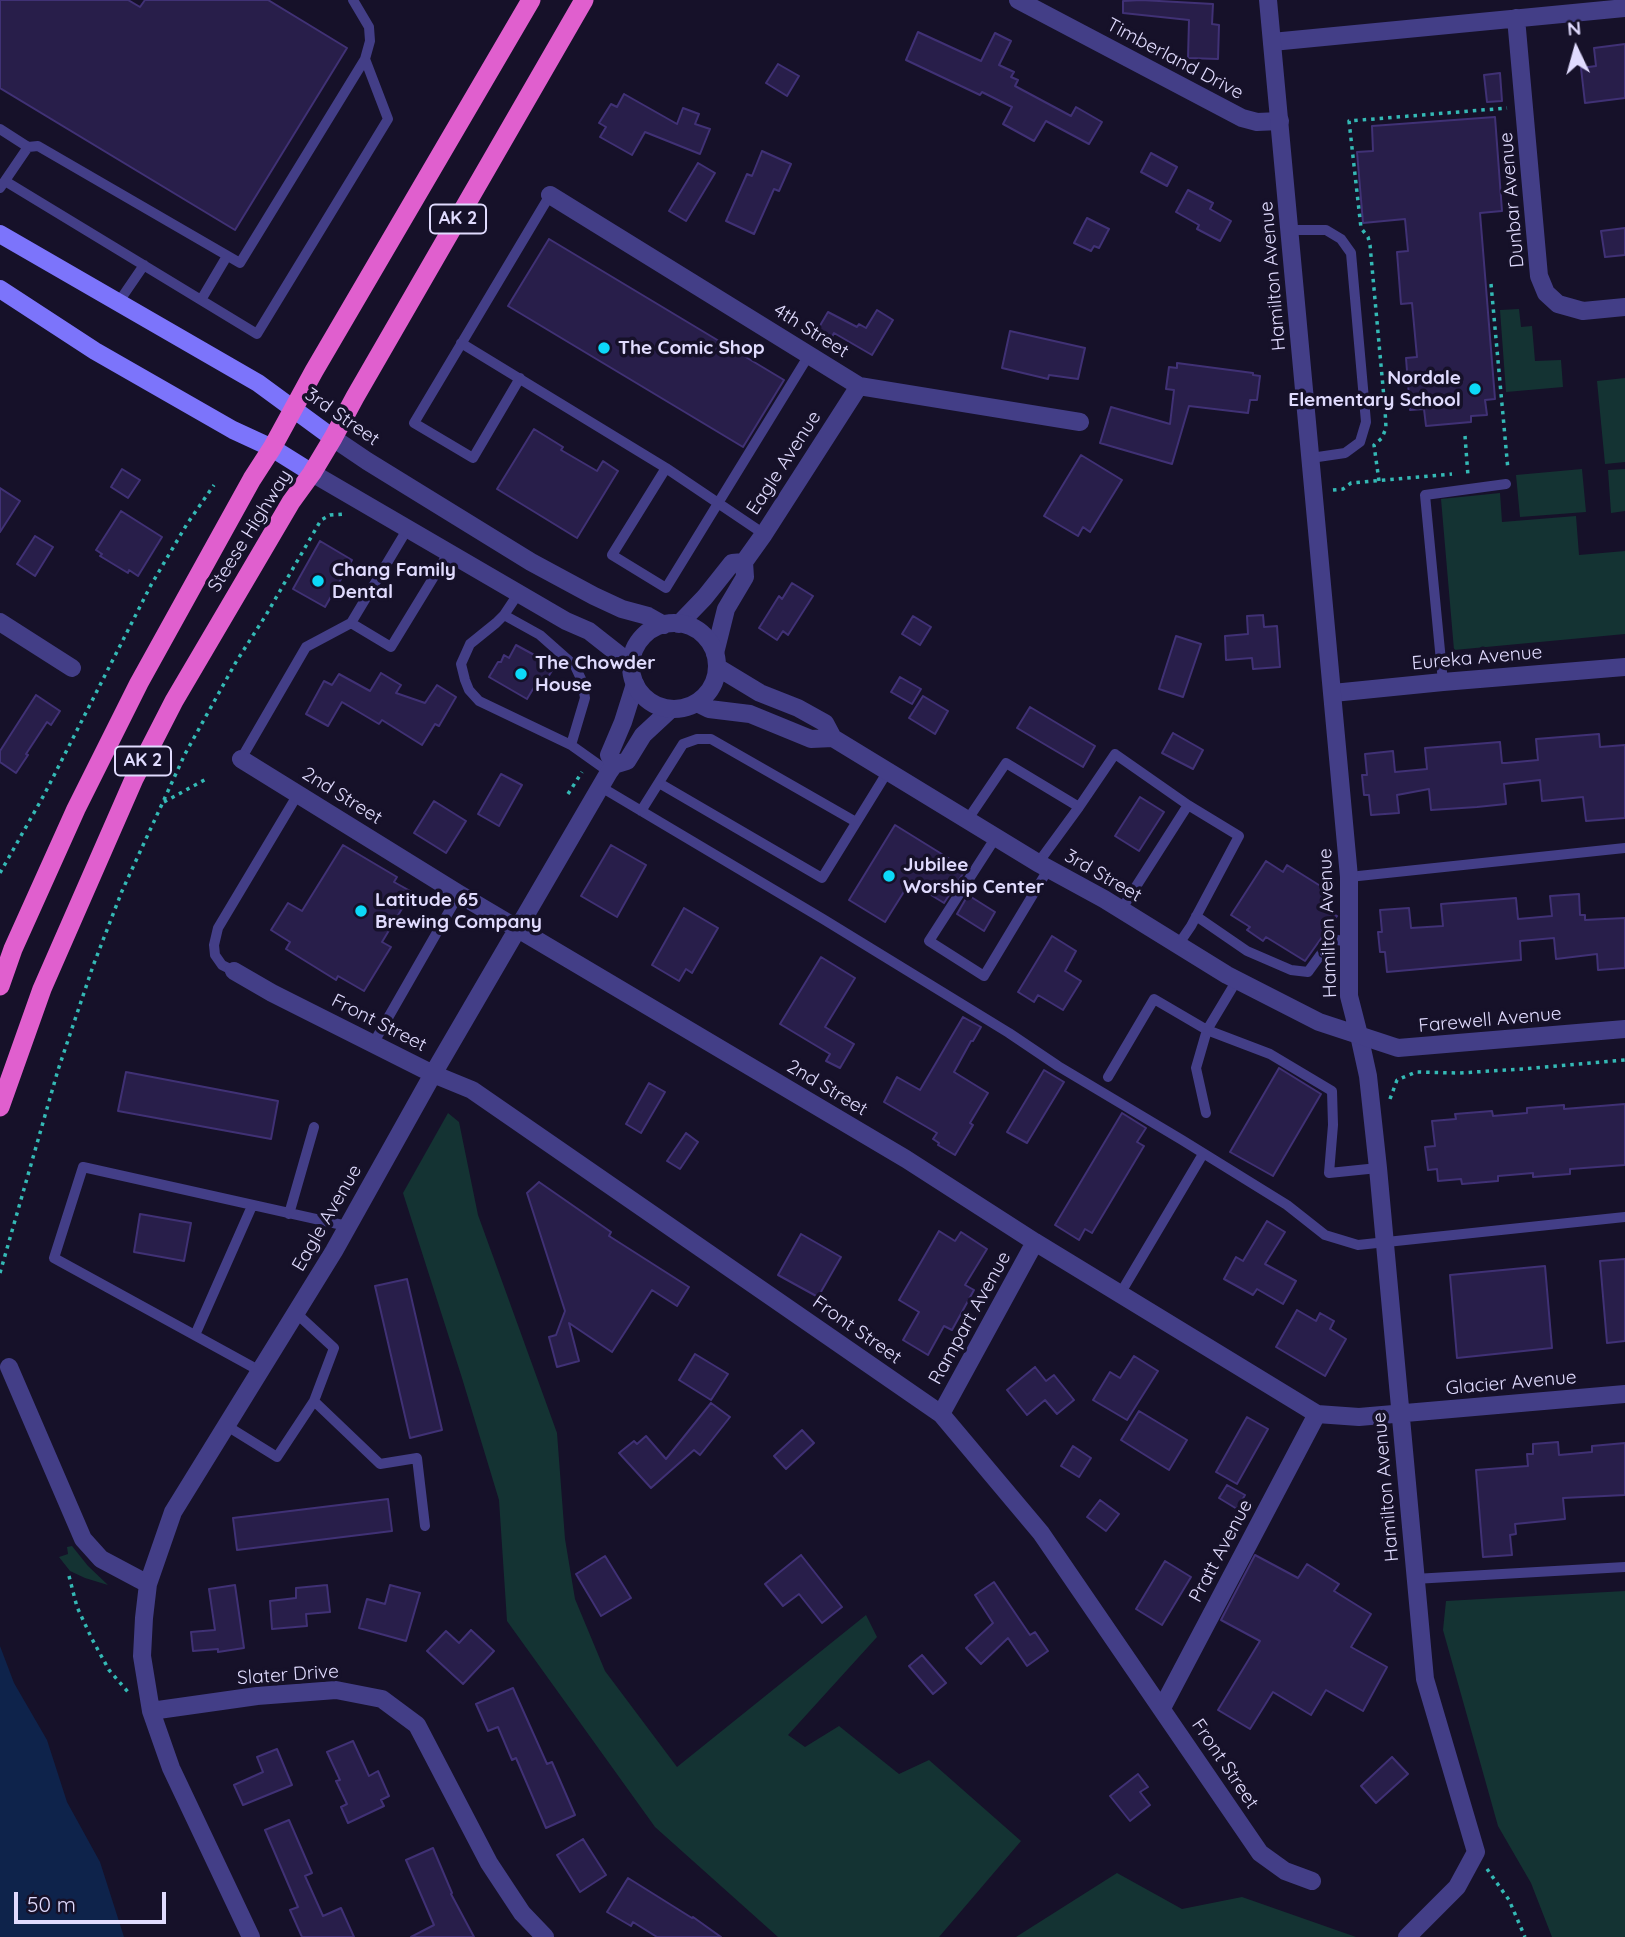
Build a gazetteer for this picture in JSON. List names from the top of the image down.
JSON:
{
  "streets": {
    "highway": ["AK 2", "Steese Highway"],
    "main road": ["3rd Street"],
    "street": [
      "Timberland Drive",
      "Dunbar Avenue",
      "Hamilton Avenue",
      "4th Street",
      "Eagle Avenue",
      "Eureka Avenue",
      "2nd Street",
      "Farewell Avenue",
      "Front Street",
      "Rampart Avenue",
      "Glacier Avenue",
      "Pratt Avenue",
      "Slater Drive"
    ]
  },
  "crossings": [
    ["Timberland Drive", "Hamilton Avenue"],
    ["Hamilton Avenue", "3rd Street"],
    ["Hamilton Avenue", "Eureka Avenue"],
    ["Hamilton Avenue", "2nd Street"],
    ["Hamilton Avenue", "Farewell Avenue"],
    ["Hamilton Avenue", "Glacier Avenue"],
    ["4th Street", "Eagle Avenue"],
    ["3rd Street", "Eagle Avenue"],
    ["3rd Street", "Steese Highway"],
    ["3rd Street", "Farewell Avenue"],
    ["Eagle Avenue", "2nd Street"],
    ["Eagle Avenue", "Front Street"],
    ["Eagle Avenue", "Slater Drive"],
    ["2nd Street", "Rampart Avenue"],
    ["2nd Street", "Glacier Avenue"],
    ["2nd Street", "Pratt Avenue"],
    ["Front Street", "Rampart Avenue"],
    ["Front Street", "Pratt Avenue"]
  ],
  "places": [
    "The Comic Shop",
    "Nordale Elementary School",
    "Chang Family Dental",
    "The Chowder House",
    "Jubilee Worship Center",
    "Latitude 65 Brewing Company"
  ],
  "scale_bar": "50 m",
  "north": "top"
}
